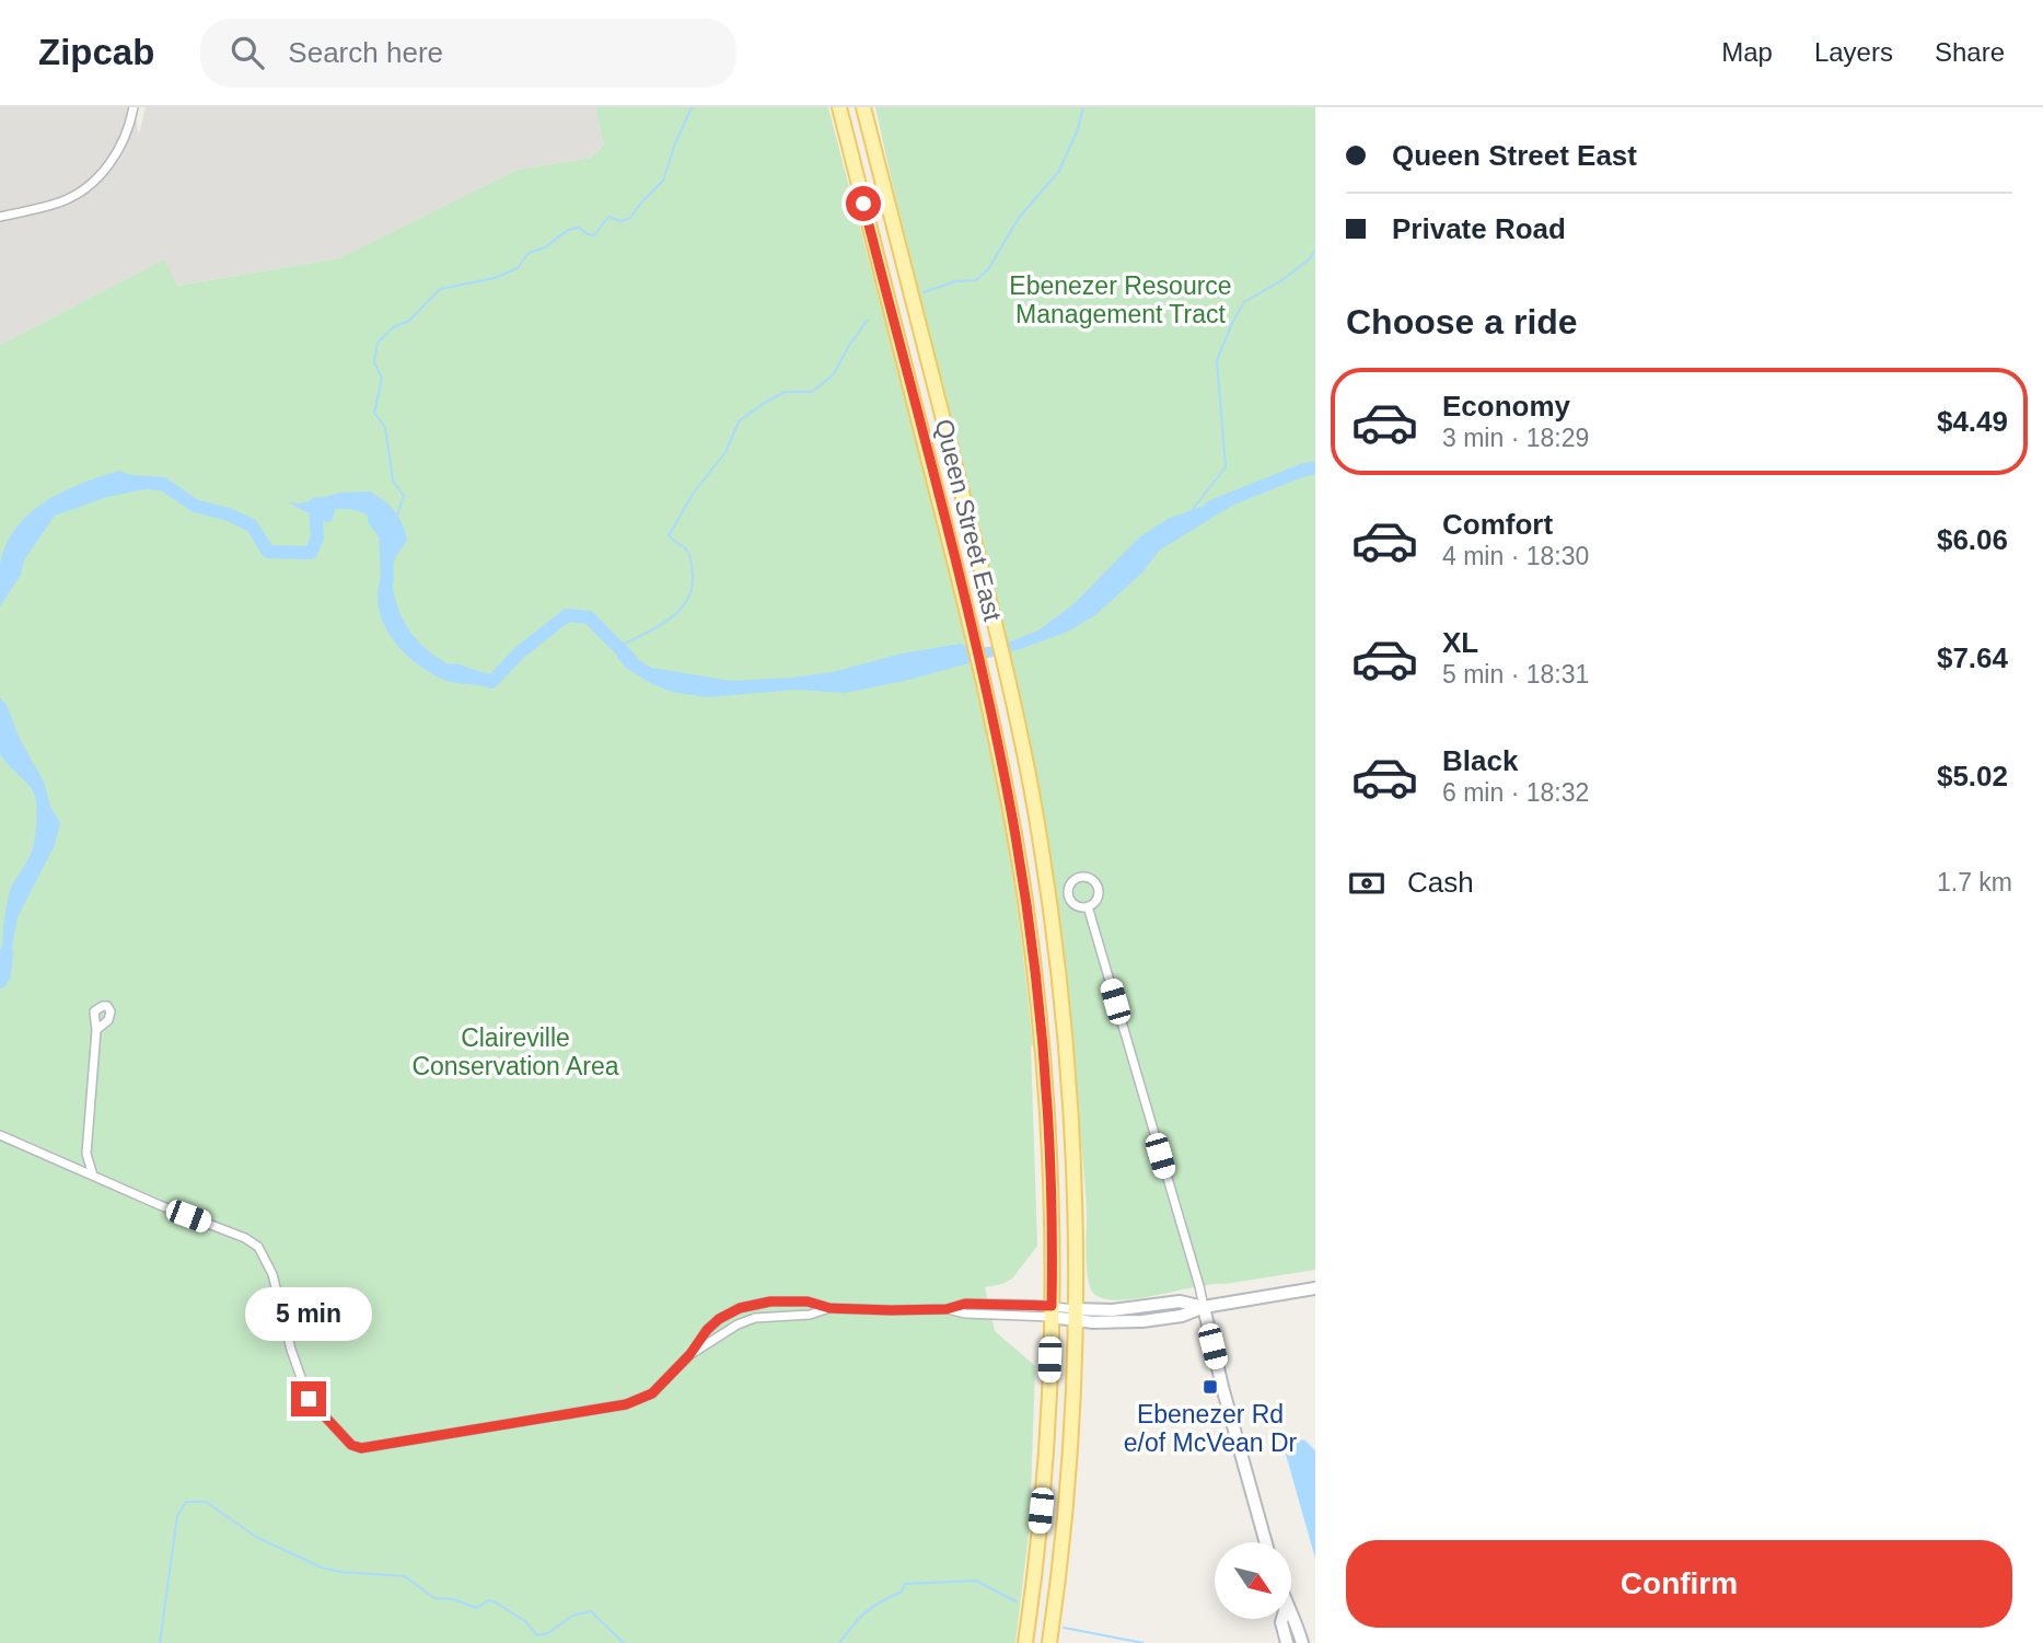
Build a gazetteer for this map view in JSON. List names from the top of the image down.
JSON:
{
  "streets": {
    "main road": ["Queen Street East"]
  },
  "parks": ["Ebenezer Resource Management Tract", "Claireville Conservation Area"],
  "places": {
    "transit": ["Ebenezer Rd e/of McVean Dr"]
  },
  "north": "bottom right",
  "page": {
    "header": "Zipcab",
    "search": "Search here",
    "nav": ["Map", "Layers", "Share"],
    "banner": ["Queen Street East", "Private Road"],
    "heading": "Choose a ride",
    "list": [
      {
        "name": "Economy",
        "note": "3 min · 18:29",
        "value": "$4.49"
      },
      {
        "name": "Comfort",
        "note": "4 min · 18:30",
        "value": "$6.06"
      },
      {
        "name": "XL",
        "note": "5 min · 18:31",
        "value": "$7.64"
      },
      {
        "name": "Black",
        "note": "6 min · 18:32",
        "value": "$5.02"
      }
    ],
    "pay": ["Cash", "1.7 km"],
    "bubble": "5 min",
    "buttons": "Confirm"
  }
}
